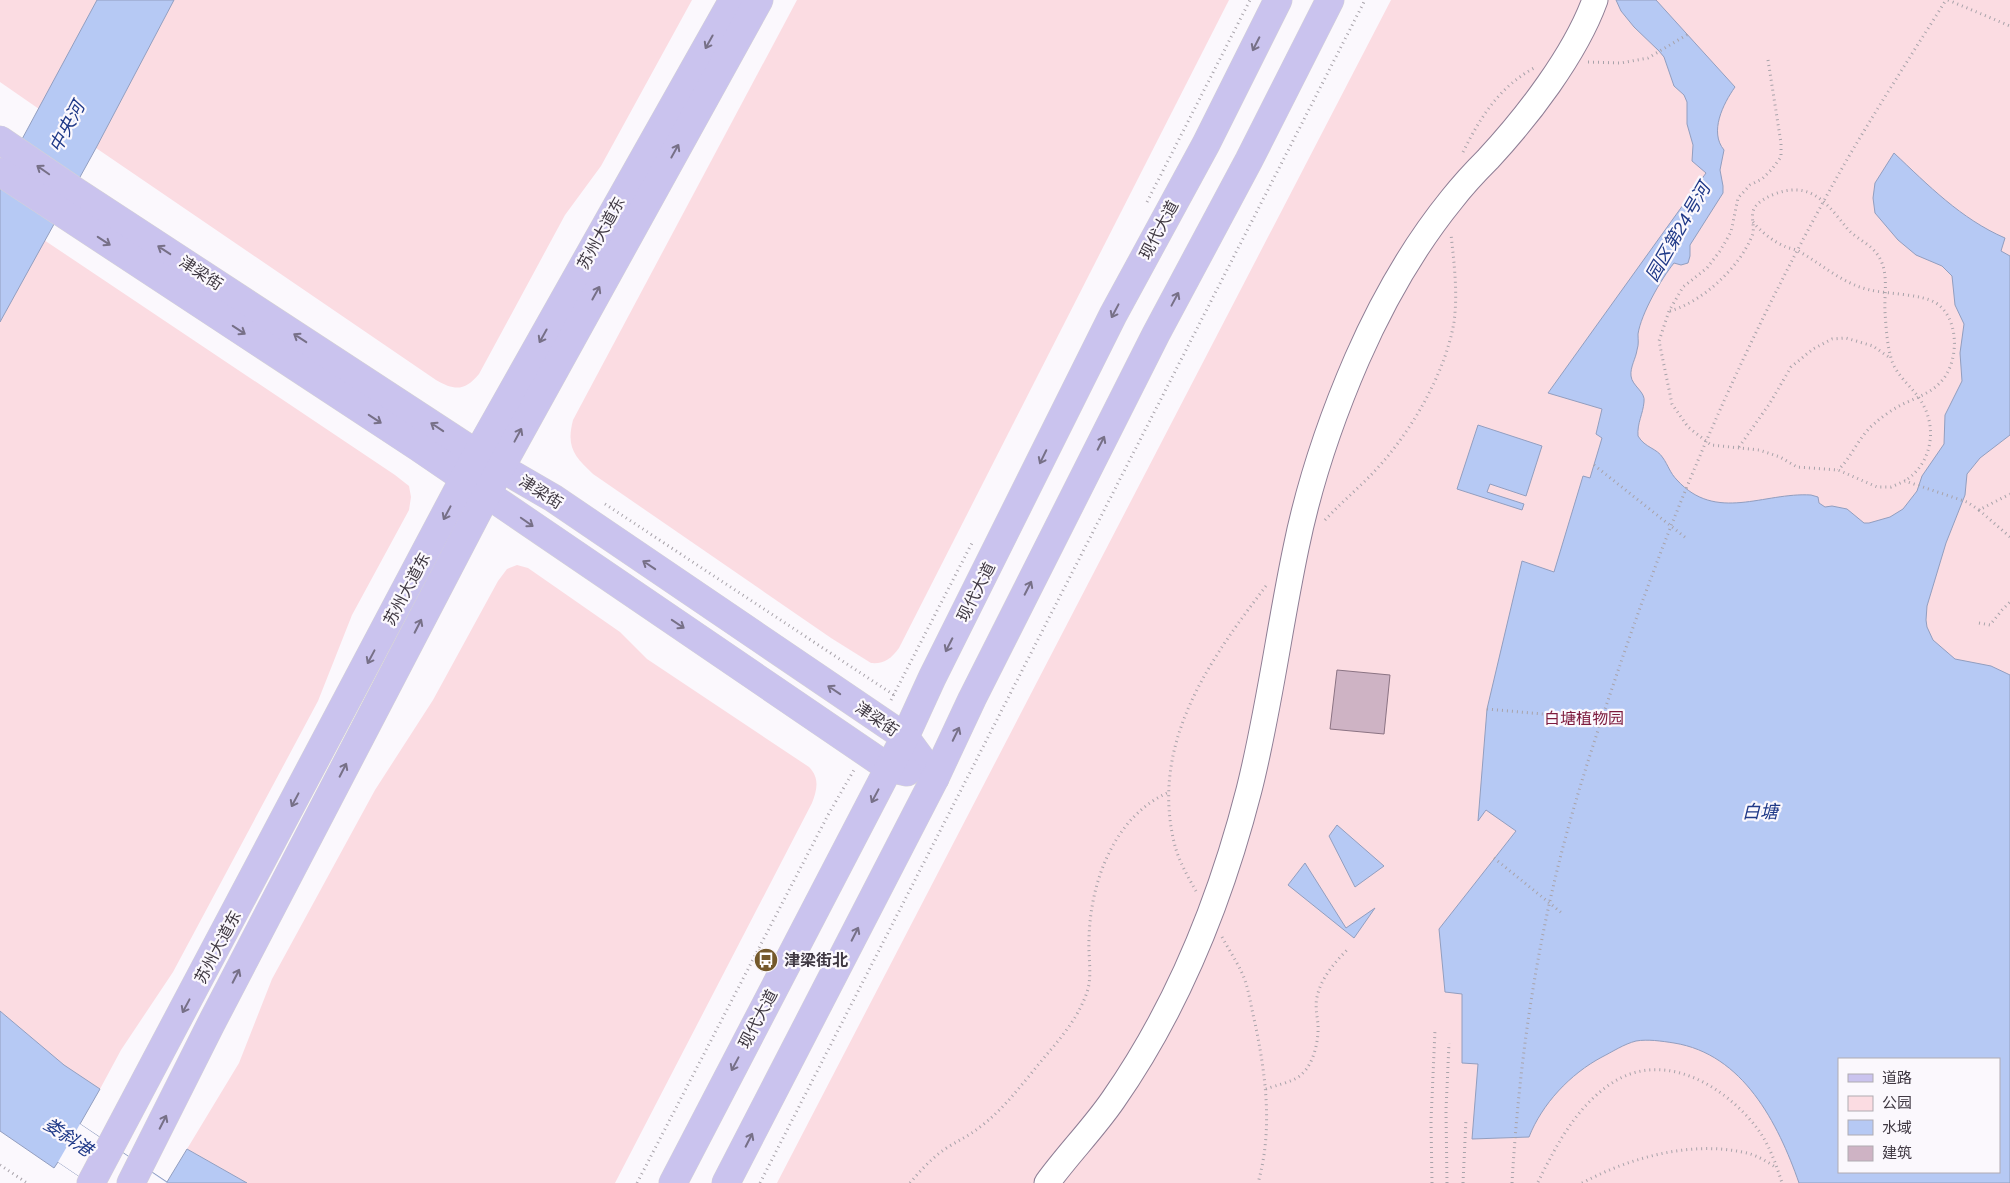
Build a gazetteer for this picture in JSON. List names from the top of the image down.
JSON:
{
  "streets": {
    "main road": ["现代大道", "苏州大道东", "津梁街"]
  },
  "crossings": [
    ["现代大道", "津梁街"],
    ["苏州大道东", "津梁街"]
  ],
  "water": [
    "中央河",
    "园区第24号河",
    "白塘",
    "娄斜港"
  ],
  "parks": ["白塘植物园"],
  "places": {
    "bus stop": ["津梁街北"]
  },
  "legend": [
    "道路",
    "公园",
    "水域",
    "建筑"
  ]
}
